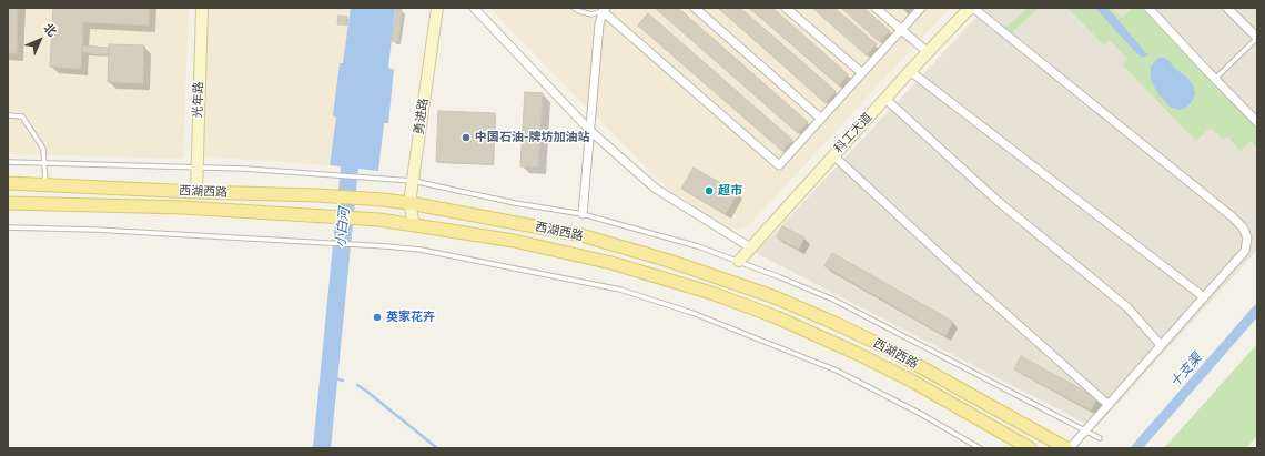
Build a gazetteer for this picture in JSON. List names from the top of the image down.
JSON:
{
  "streets": {
    "main road": ["西湖西路"],
    "street": ["光年路", "勇进路", "科工大道"]
  },
  "crossings": [
    ["光年路", "西湖西路"],
    ["勇进路", "西湖西路"]
  ],
  "water": ["小白河", "十支渠"],
  "places": ["中国石油-牌坊加油站", "超市", "英家花卉"],
  "north": "top right"
}
